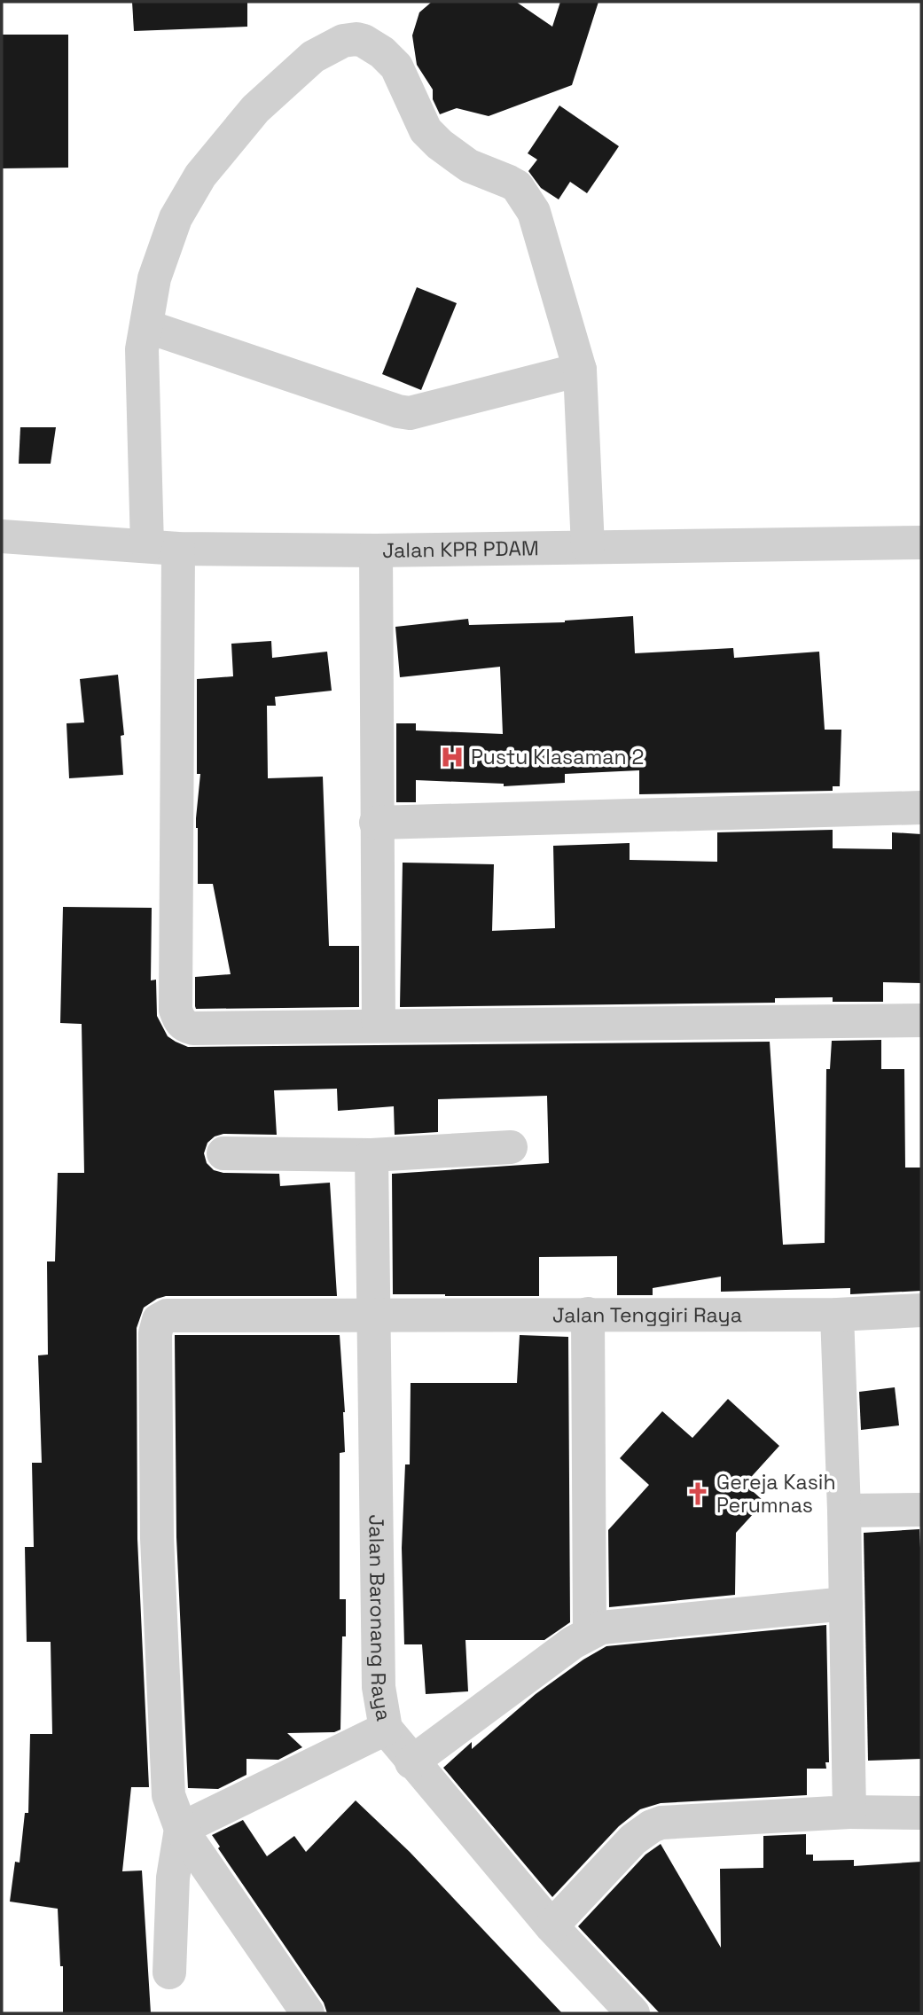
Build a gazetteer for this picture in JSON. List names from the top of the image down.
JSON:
{
  "streets": {
    "street": ["Jalan KPR PDAM", "Jalan Tenggiri Raya", "Jalan Baronang Raya"]
  },
  "crossings": [
    ["Jalan Tenggiri Raya", "Jalan Baronang Raya"]
  ],
  "places": {
    "hospital": ["Pustu Klasaman 2"],
    "church": ["Gereja Kasih Perumnas"]
  }
}
